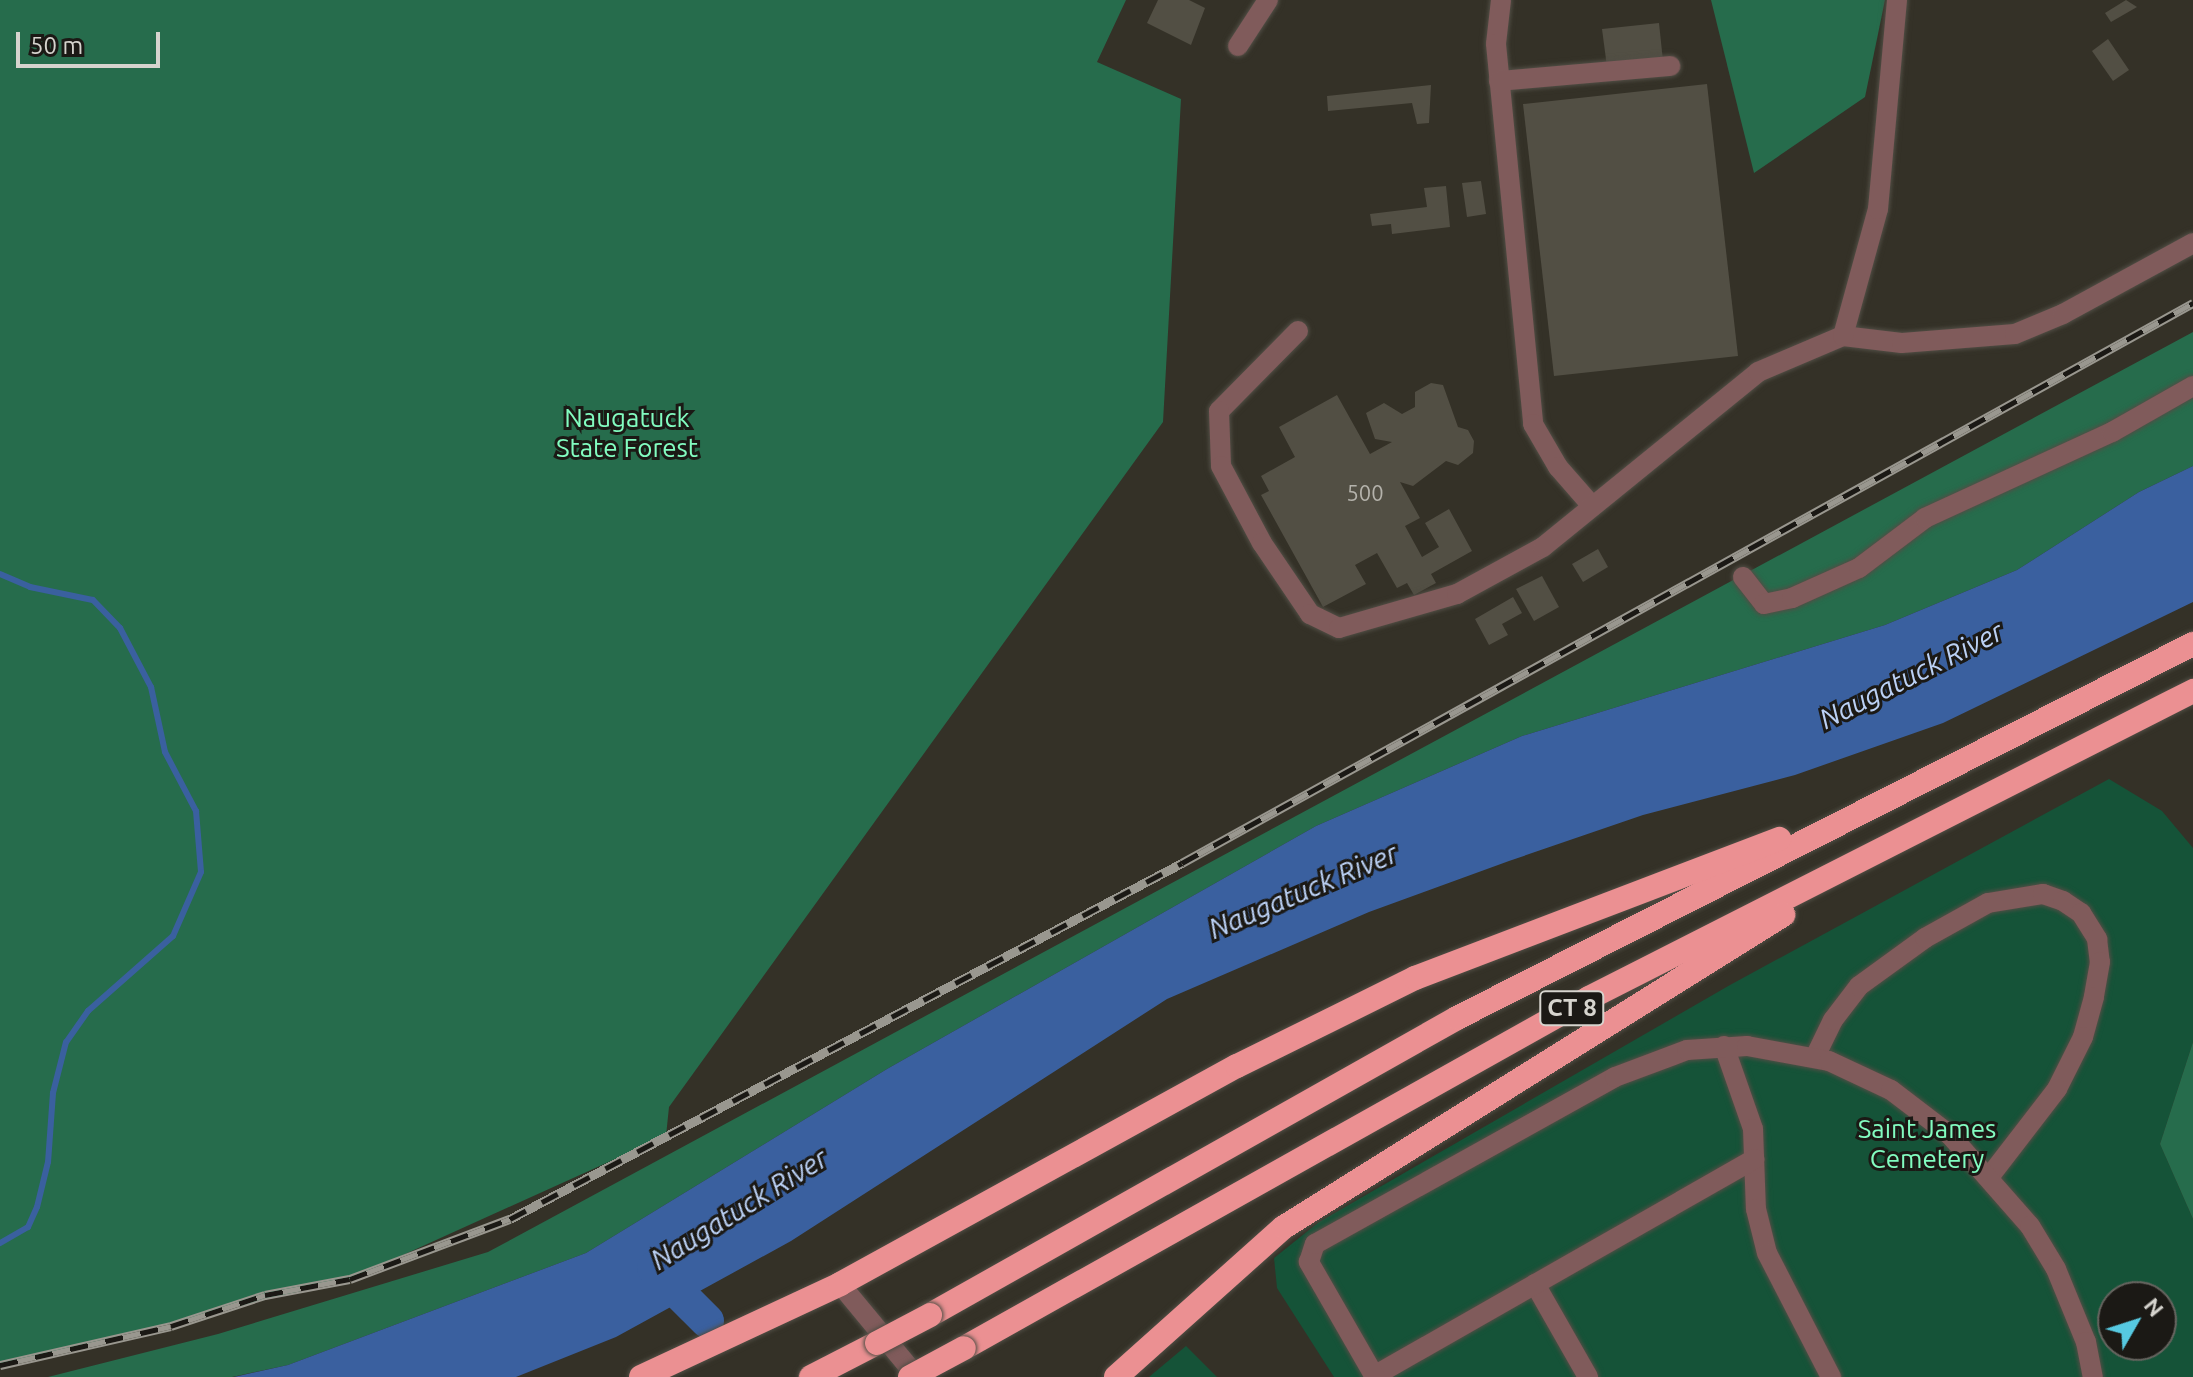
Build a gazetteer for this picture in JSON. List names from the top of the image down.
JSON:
{
  "streets": {
    "highway": ["CT 8"]
  },
  "water": ["Naugatuck River"],
  "parks": ["Naugatuck State Forest", "Saint James Cemetery"],
  "house_numbers": ["500"],
  "scale_bar": "50 m",
  "north": "top right"
}
